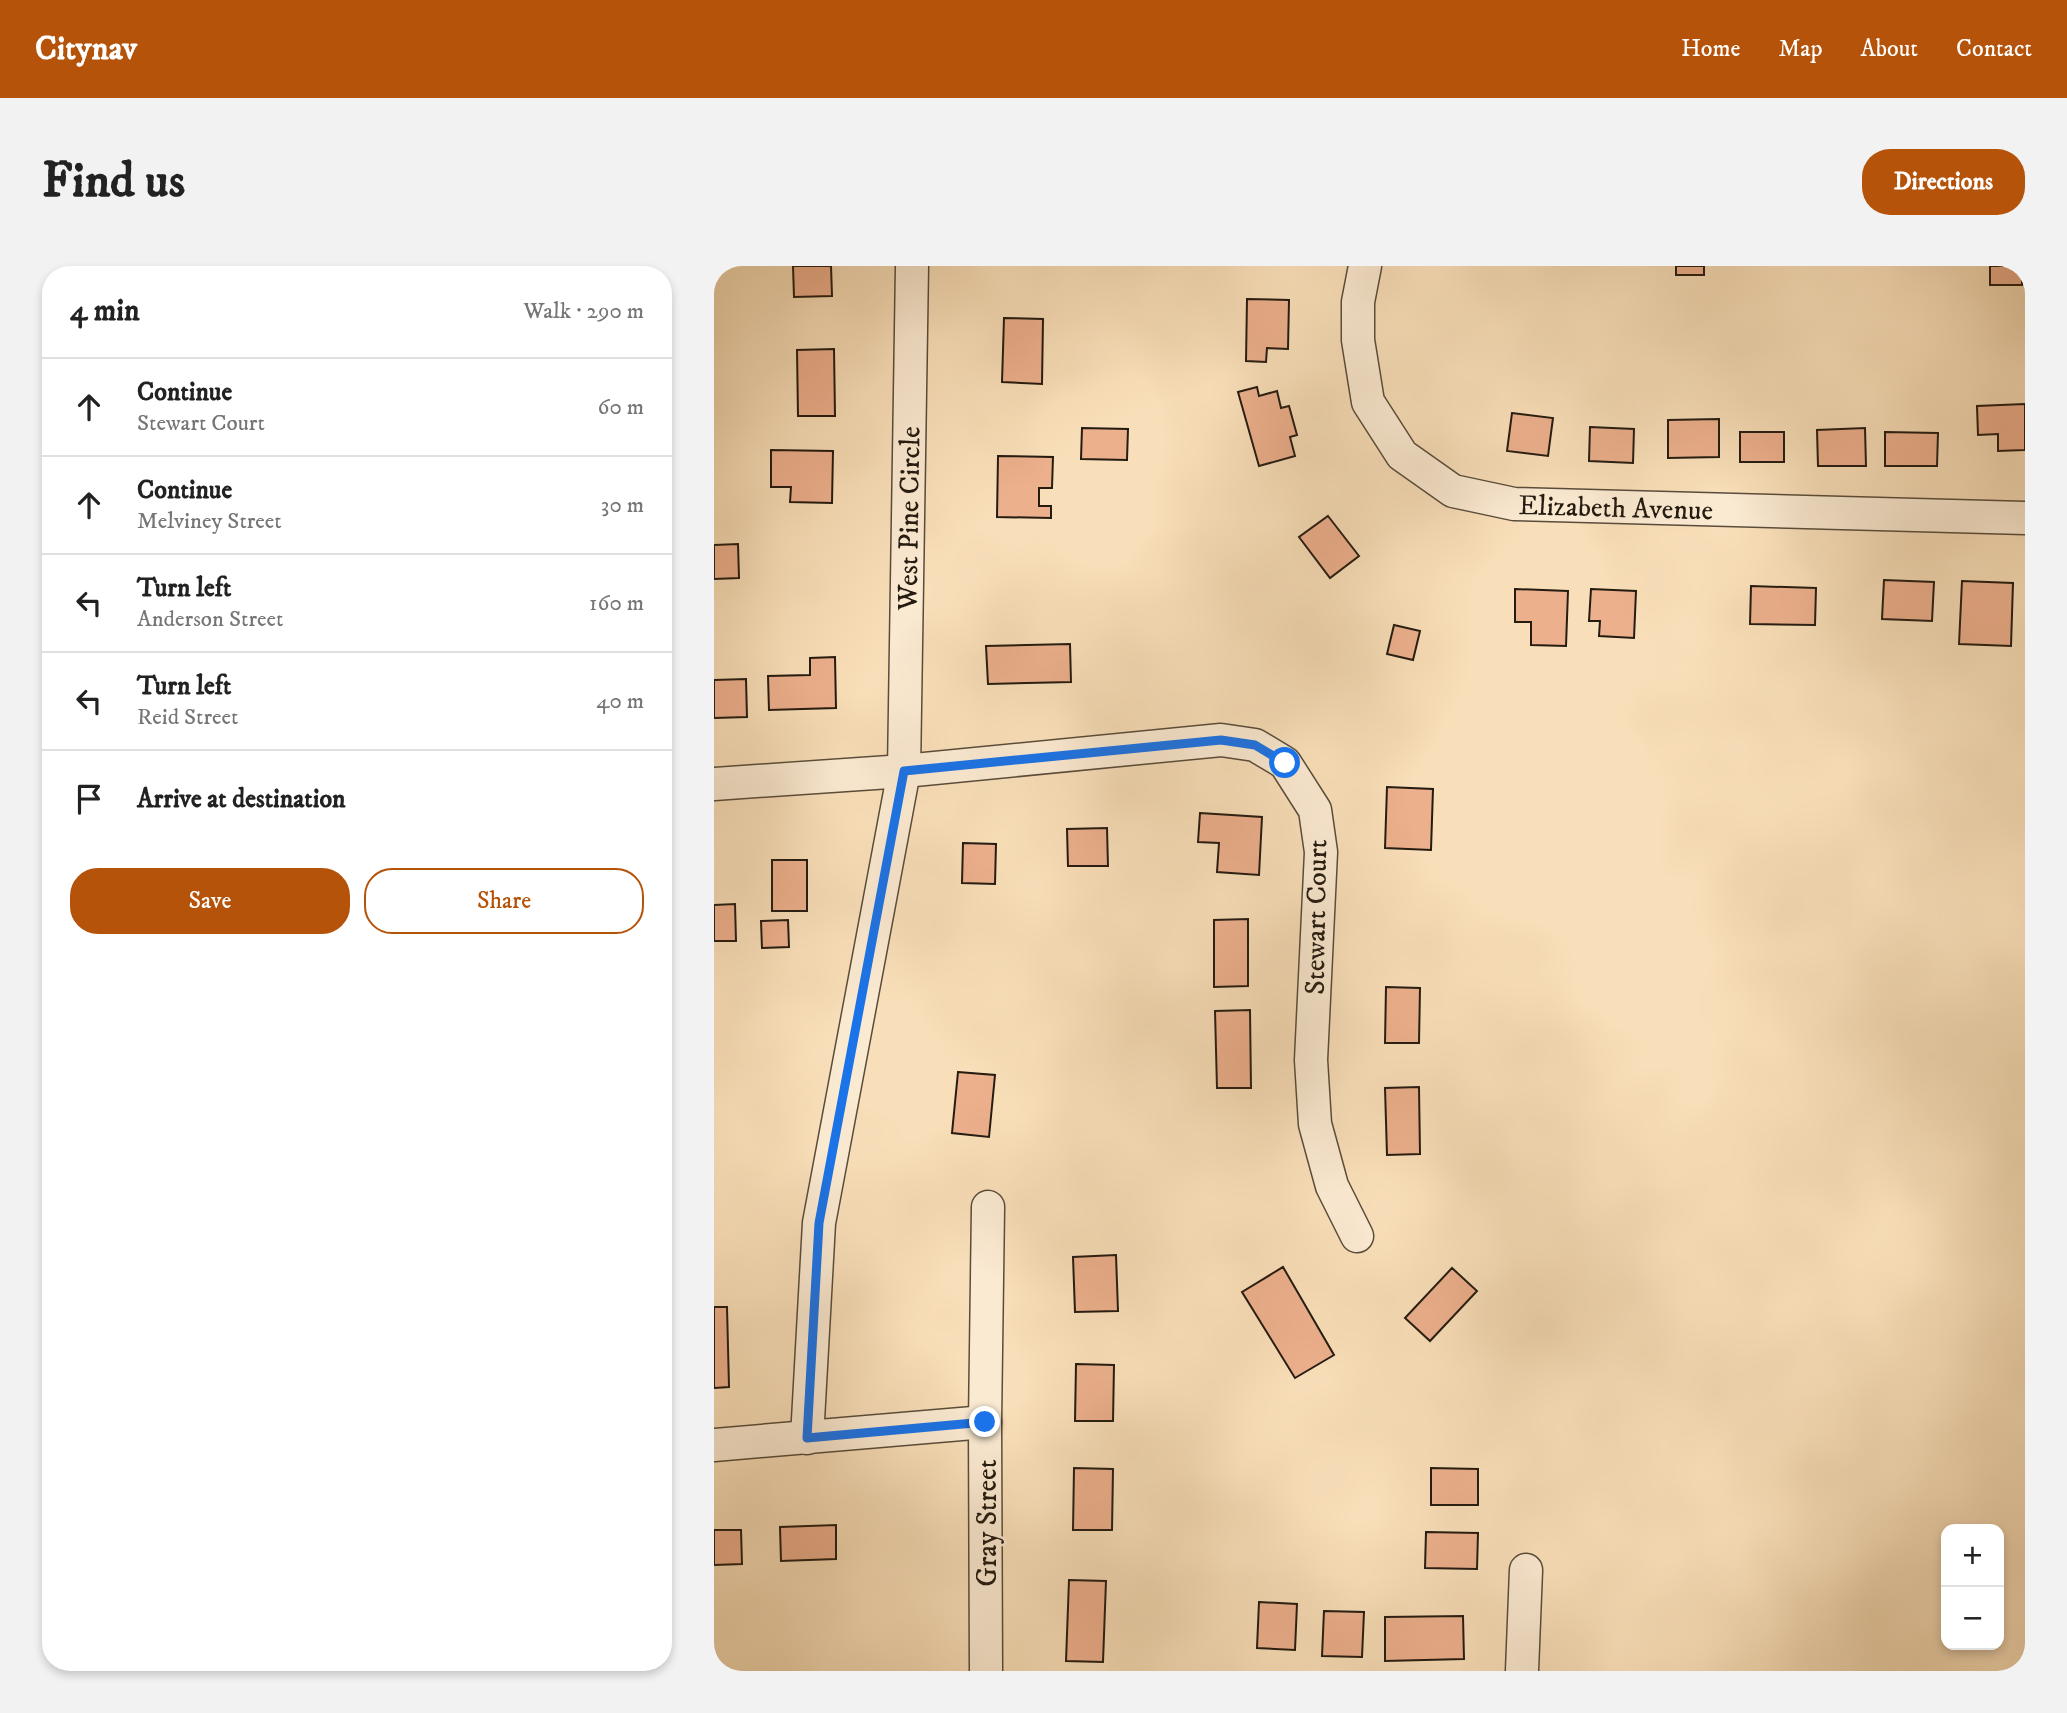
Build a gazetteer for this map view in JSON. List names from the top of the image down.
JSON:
{
  "streets": {
    "street": [
      "Elizabeth Avenue",
      "West Pine Circle",
      "Stewart Court",
      "Gray Street"
    ]
  },
  "crossings": [
    ["West Pine Circle", "Stewart Court"]
  ],
  "page": {
    "header": "Citynav",
    "nav": [
      "Home",
      "Map",
      "About",
      "Contact"
    ],
    "buttons": [
      "Directions",
      ["Save", "Share"]
    ],
    "title": "Find us",
    "heading": ["4 min", "Walk · 290 m"],
    "list": [
      ["Continue", "Stewart Court", "60 m"],
      ["Continue", "Melviney Street", "30 m"],
      ["Turn left", "Anderson Street", "160 m"],
      ["Turn left", "Reid Street", "40 m"],
      "Arrive at destination"
    ],
    "map_buttons": ["+", "−"]
  }
}
